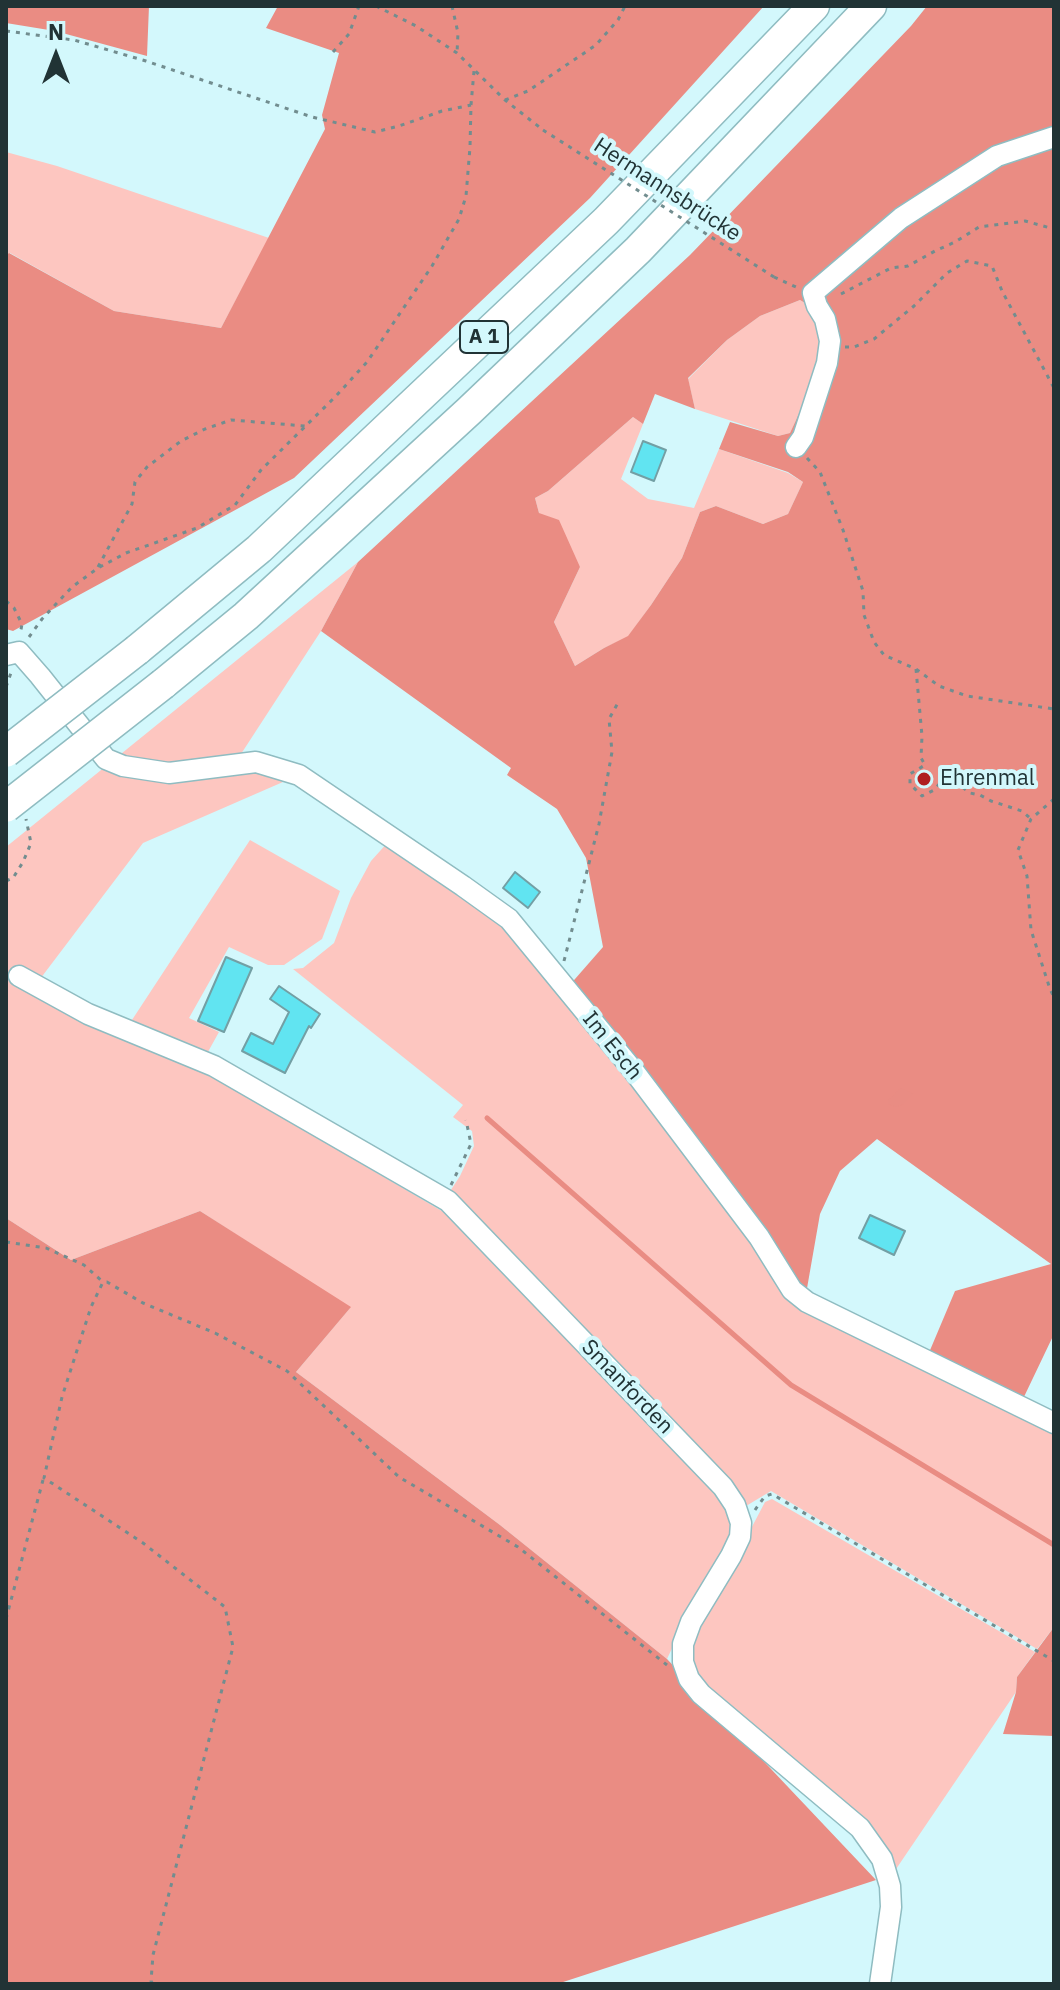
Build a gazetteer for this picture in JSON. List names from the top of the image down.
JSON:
{
  "streets": {
    "highway": ["A 1"],
    "street": ["Im Esch", "Smanforden"],
    "path": ["Hermannsbrücke"]
  },
  "places": ["Ehrenmal"],
  "north": "top"
}
